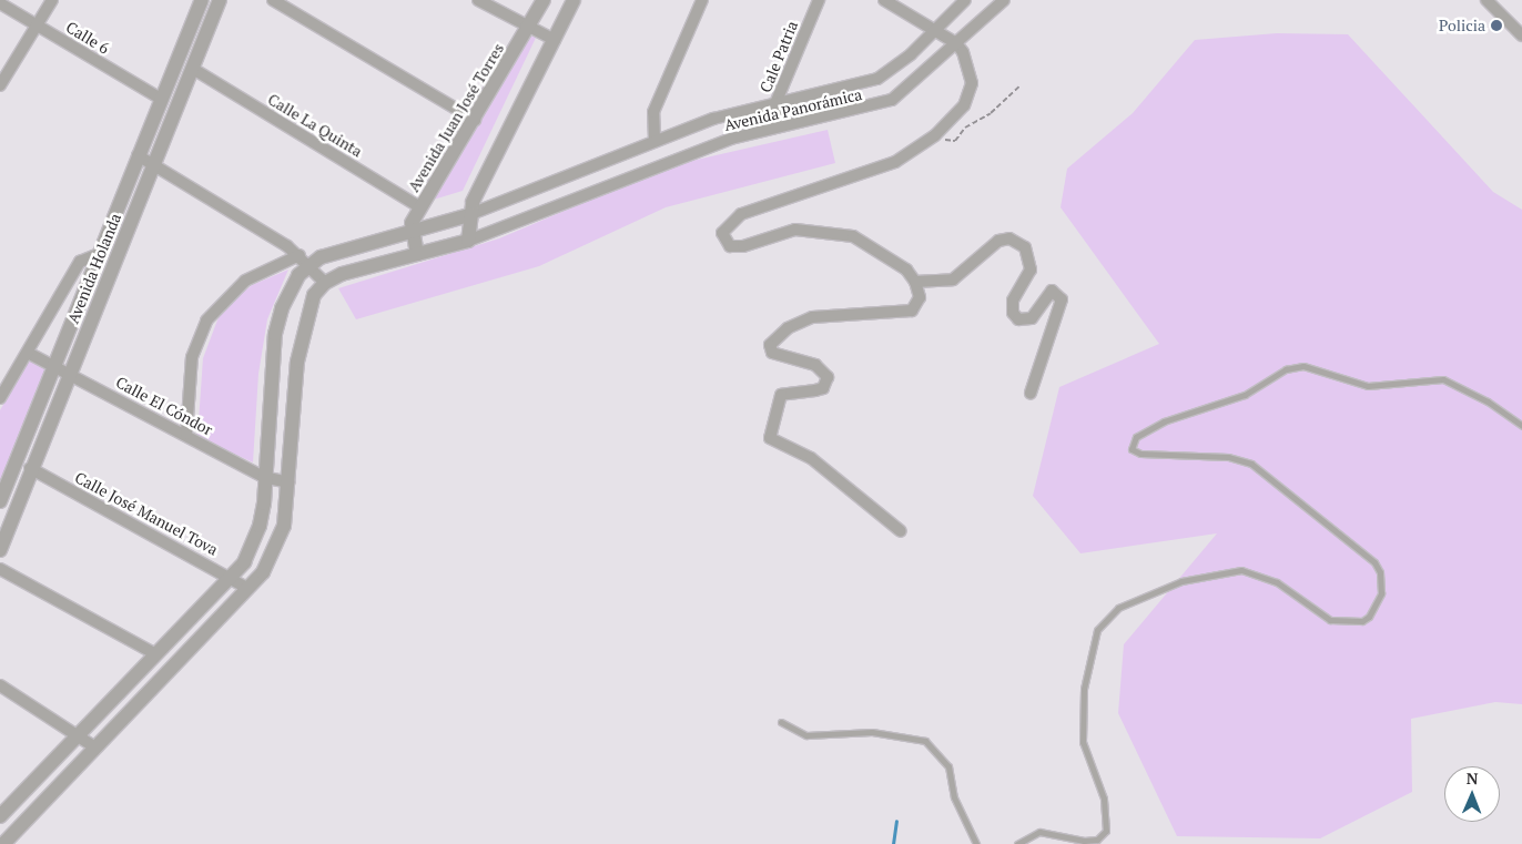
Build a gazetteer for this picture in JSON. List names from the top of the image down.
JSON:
{
  "streets": {
    "street": [
      "Calle 6",
      "Cale Patria",
      "Avenida Panorámica",
      "Avenida Juan José Torres",
      "Calle La Quinta",
      "Avenida Holanda",
      "Calle El Cóndor",
      "Calle José Manuel Tova"
    ]
  },
  "crossings": [
    ["Calle 6", "Avenida Holanda"],
    ["Cale Patria", "Avenida Panorámica"],
    ["Avenida Juan José Torres", "Calle La Quinta"],
    ["Calle La Quinta", "Avenida Holanda"],
    ["Avenida Holanda", "Calle El Cóndor"],
    ["Avenida Holanda", "Calle José Manuel Tova"]
  ],
  "places": ["Policia"],
  "north": "top"
}
